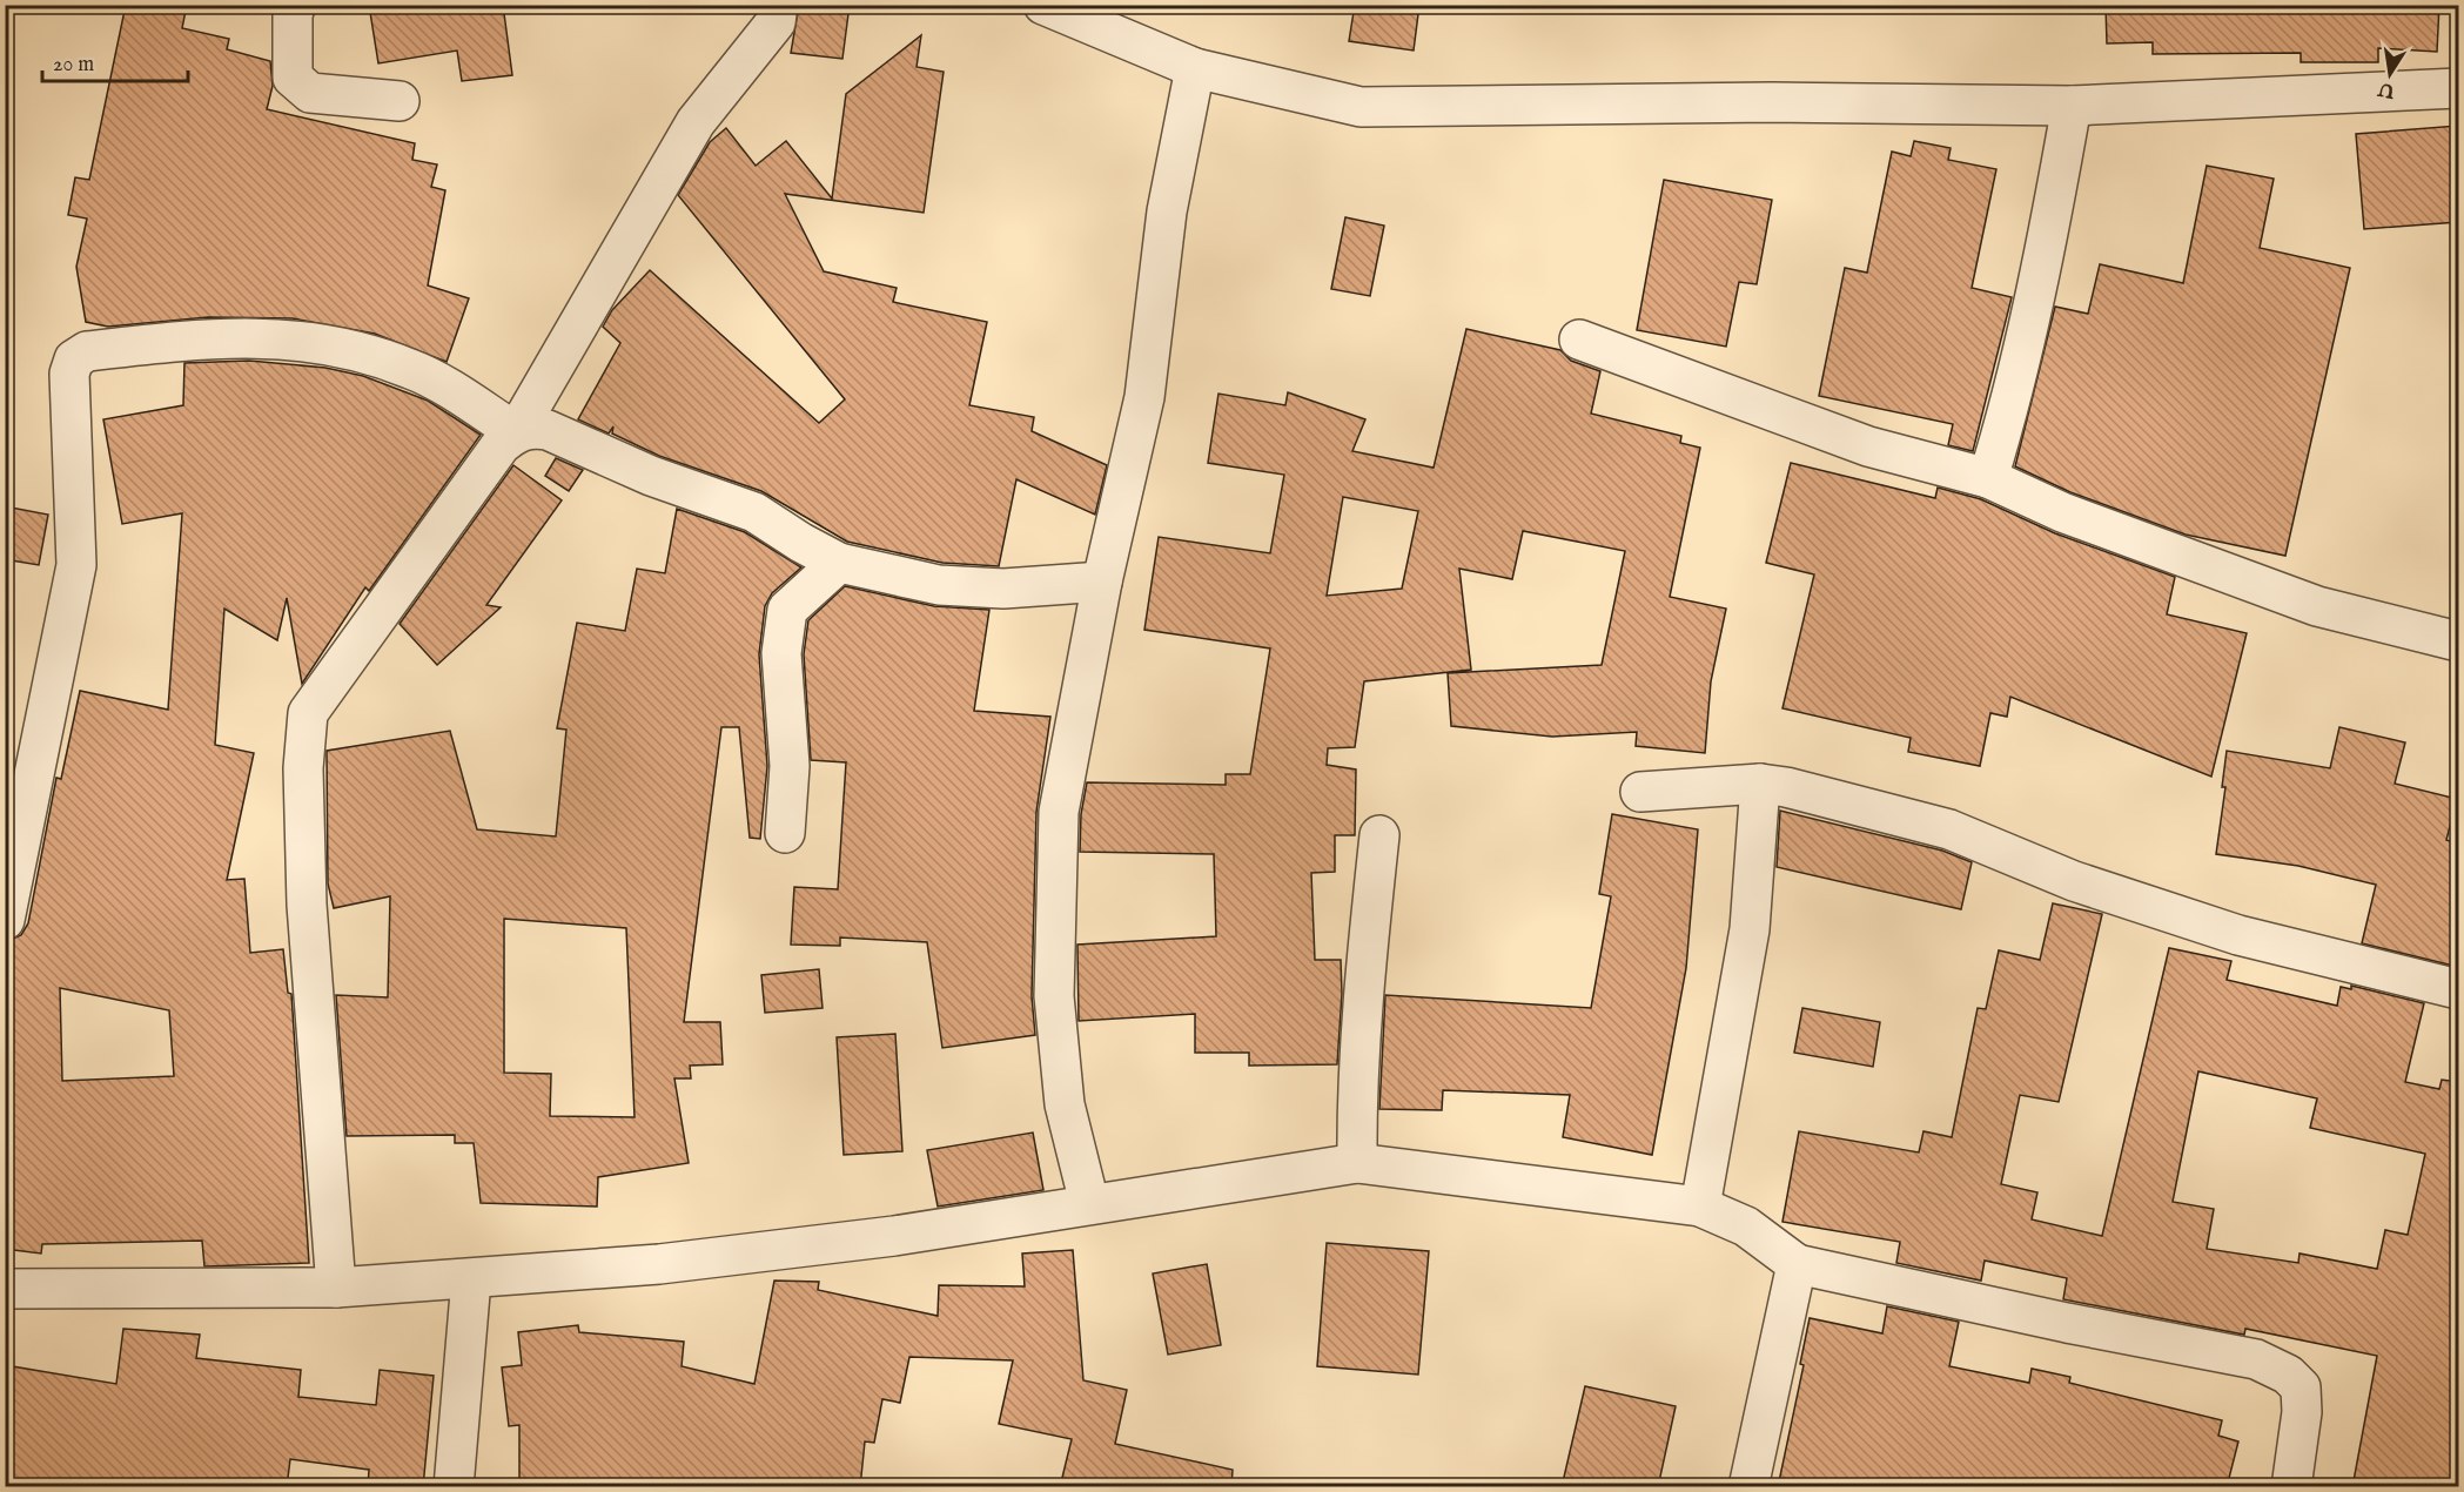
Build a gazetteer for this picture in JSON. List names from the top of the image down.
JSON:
{
  "scale_bar": "20 m",
  "north": "bottom"
}
